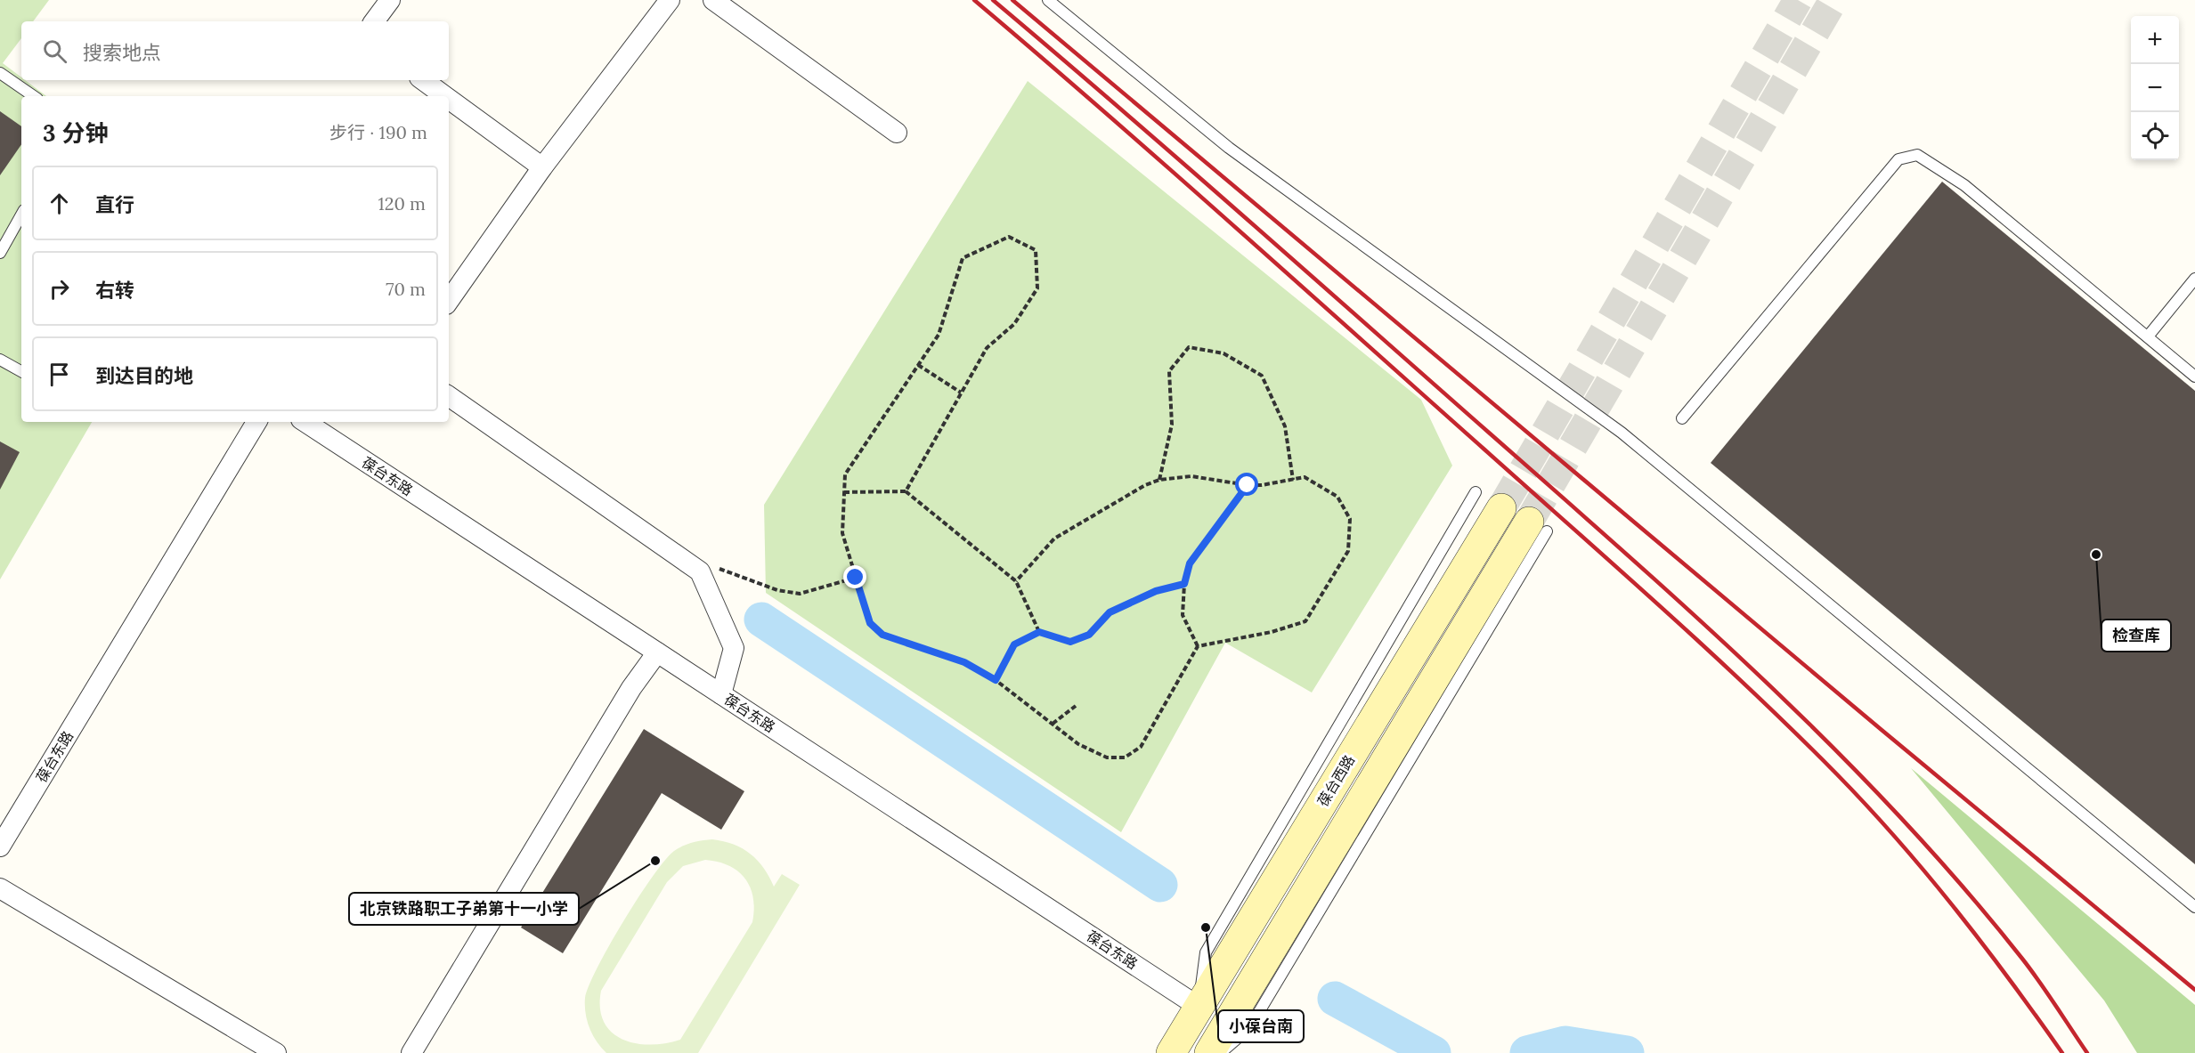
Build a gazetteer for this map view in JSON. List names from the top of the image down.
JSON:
{
  "streets": {
    "street": ["葆台东路", "葆台西路"]
  },
  "crossings": [
    ["葆台东路", "葆台西路"]
  ],
  "places": ["检查库", "北京铁路职工子弟第十一小学", "小葆台南"],
  "page": {
    "map_buttons": ["+", "−"],
    "search": "搜索地点",
    "heading": ["3 分钟", "步行 · 190 m"],
    "list": [
      ["直行", "120 m"],
      ["右转", "70 m"],
      "到达目的地"
    ]
  }
}
